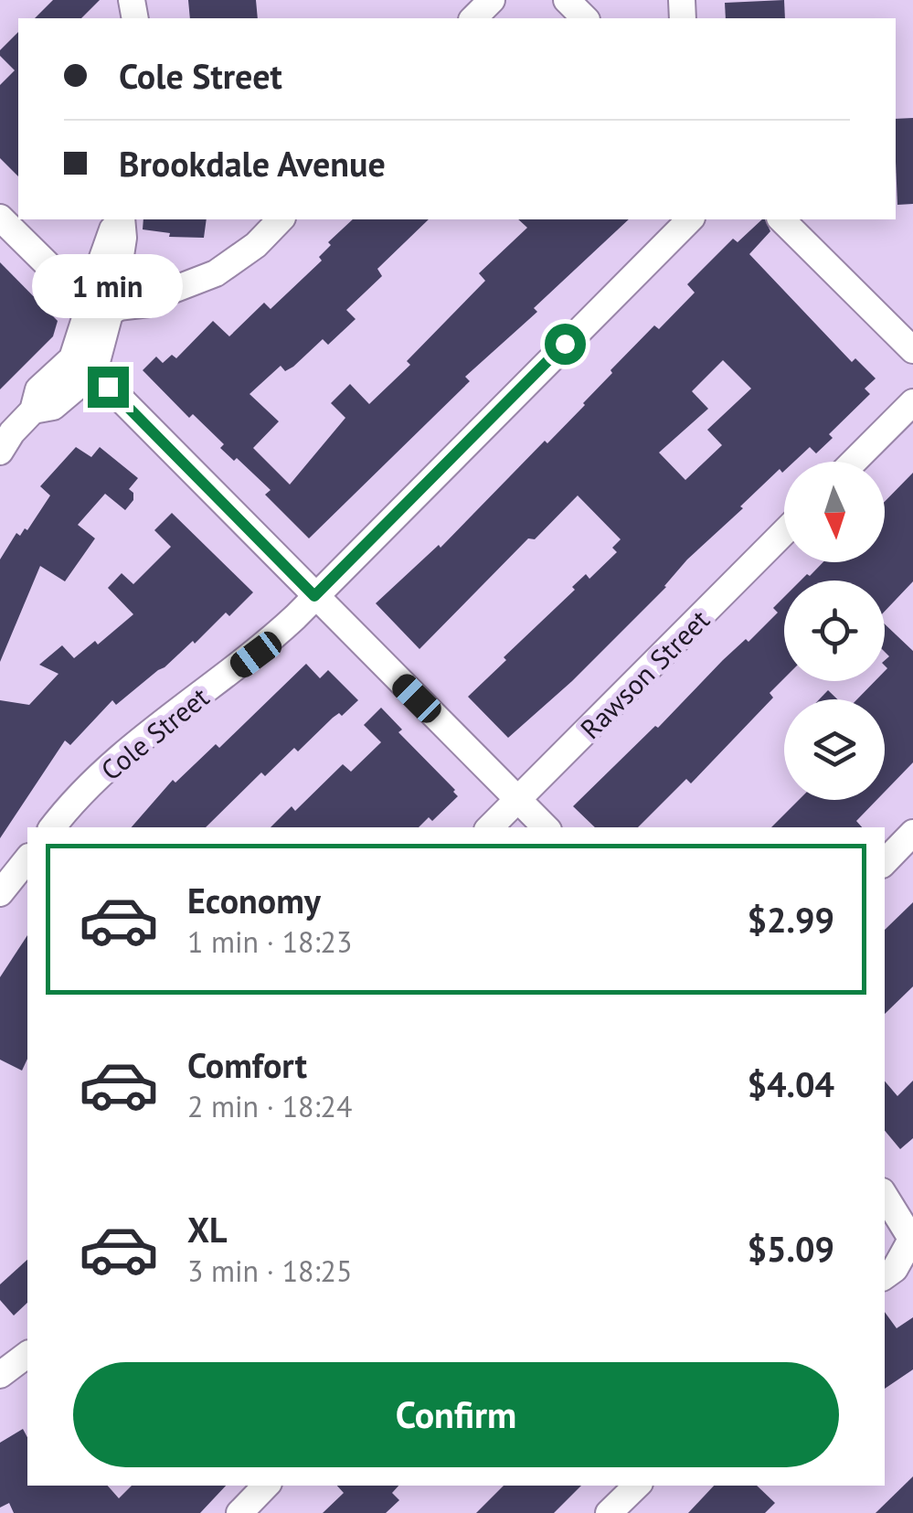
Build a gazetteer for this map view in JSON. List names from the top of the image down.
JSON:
{
  "streets": {
    "street": ["Rawson Street", "Cole Street"]
  },
  "north": "bottom",
  "page": {
    "banner": ["Cole Street", "Brookdale Avenue"],
    "bubble": "1 min",
    "list": [
      {
        "name": "Economy",
        "note": "1 min · 18:23",
        "value": "$2.99"
      },
      {
        "name": "Comfort",
        "note": "2 min · 18:24",
        "value": "$4.04"
      },
      {
        "name": "XL",
        "note": "3 min · 18:25",
        "value": "$5.09"
      }
    ],
    "buttons": "Confirm"
  }
}
